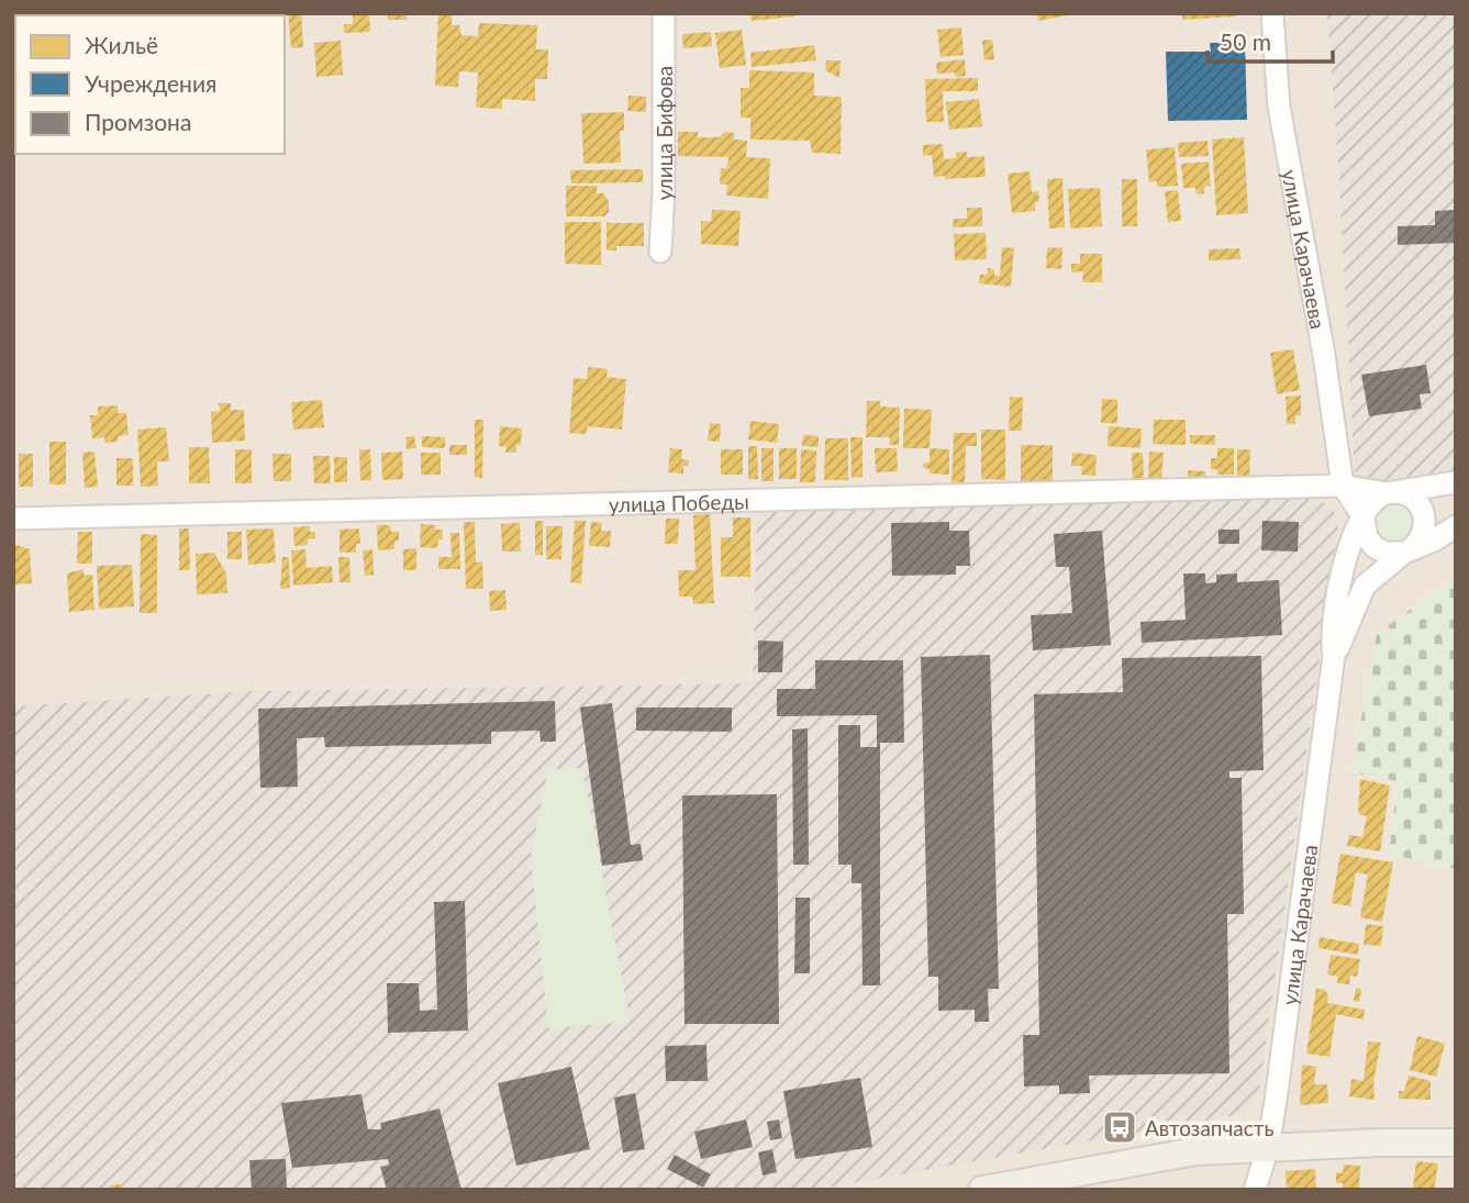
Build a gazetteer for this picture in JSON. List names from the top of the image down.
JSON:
{
  "streets": {
    "street": ["улица Бифова", "улица Карачаева", "улица Победы"]
  },
  "crossings": [
    ["улица Карачаева", "улица Победы"]
  ],
  "places": {
    "bus stop": ["Автозапчасть"]
  },
  "legend": ["Жильё", "Учреждения", "Промзона"],
  "scale_bar": "50 m"
}
